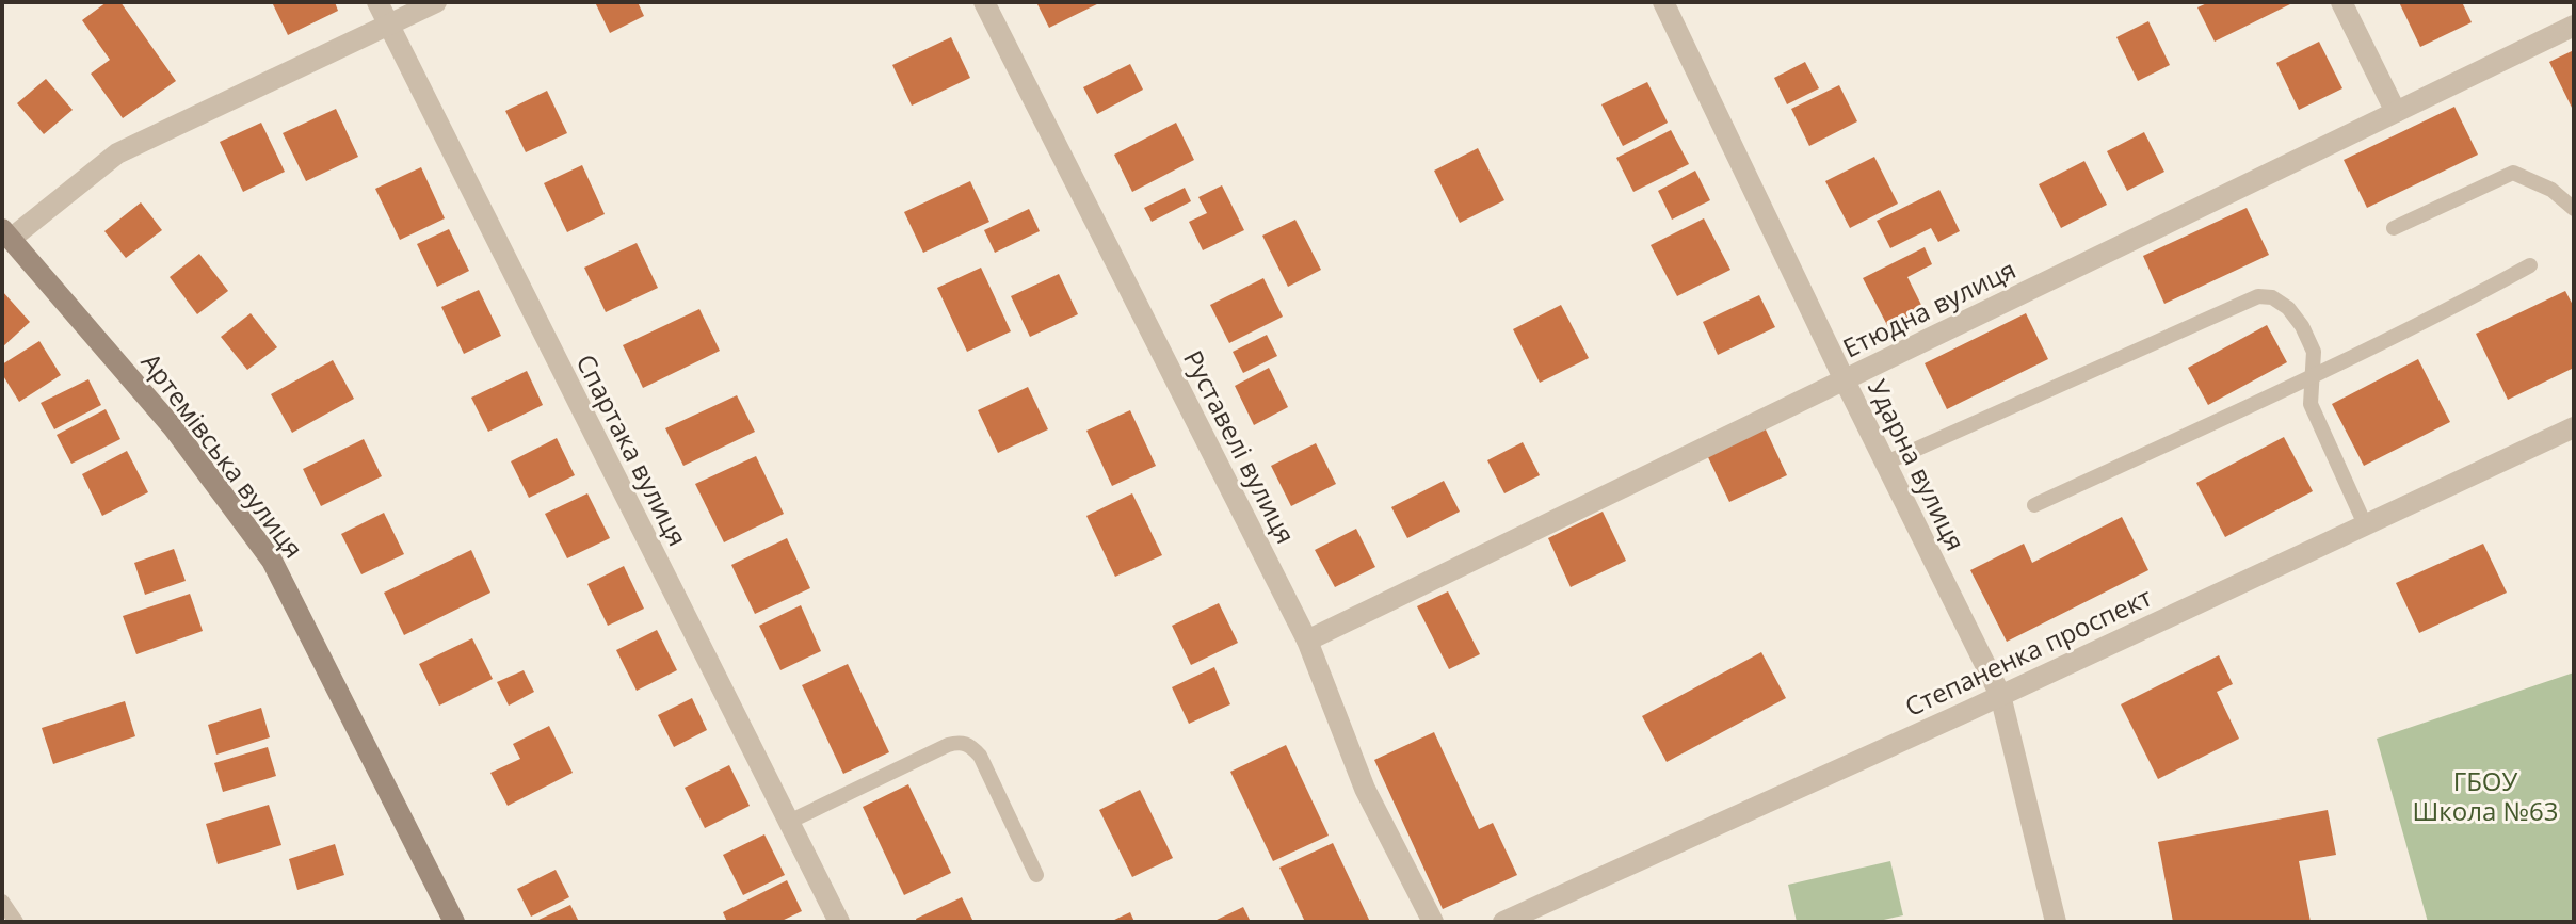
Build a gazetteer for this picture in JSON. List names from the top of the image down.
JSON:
{
  "streets": {
    "main road": ["Артемівська вулиця"],
    "street": [
      "Етюдна вулиця",
      "Руставелі вулиця",
      "Спартака вулиця",
      "Ударна вулиця",
      "Степаненка проспект"
    ]
  },
  "crossings": [
    ["Етюдна вулиця", "Руставелі вулиця"],
    ["Етюдна вулиця", "Ударна вулиця"],
    ["Ударна вулиця", "Степаненка проспект"]
  ],
  "parks": ["ГБОУ Школа №63"]
}
